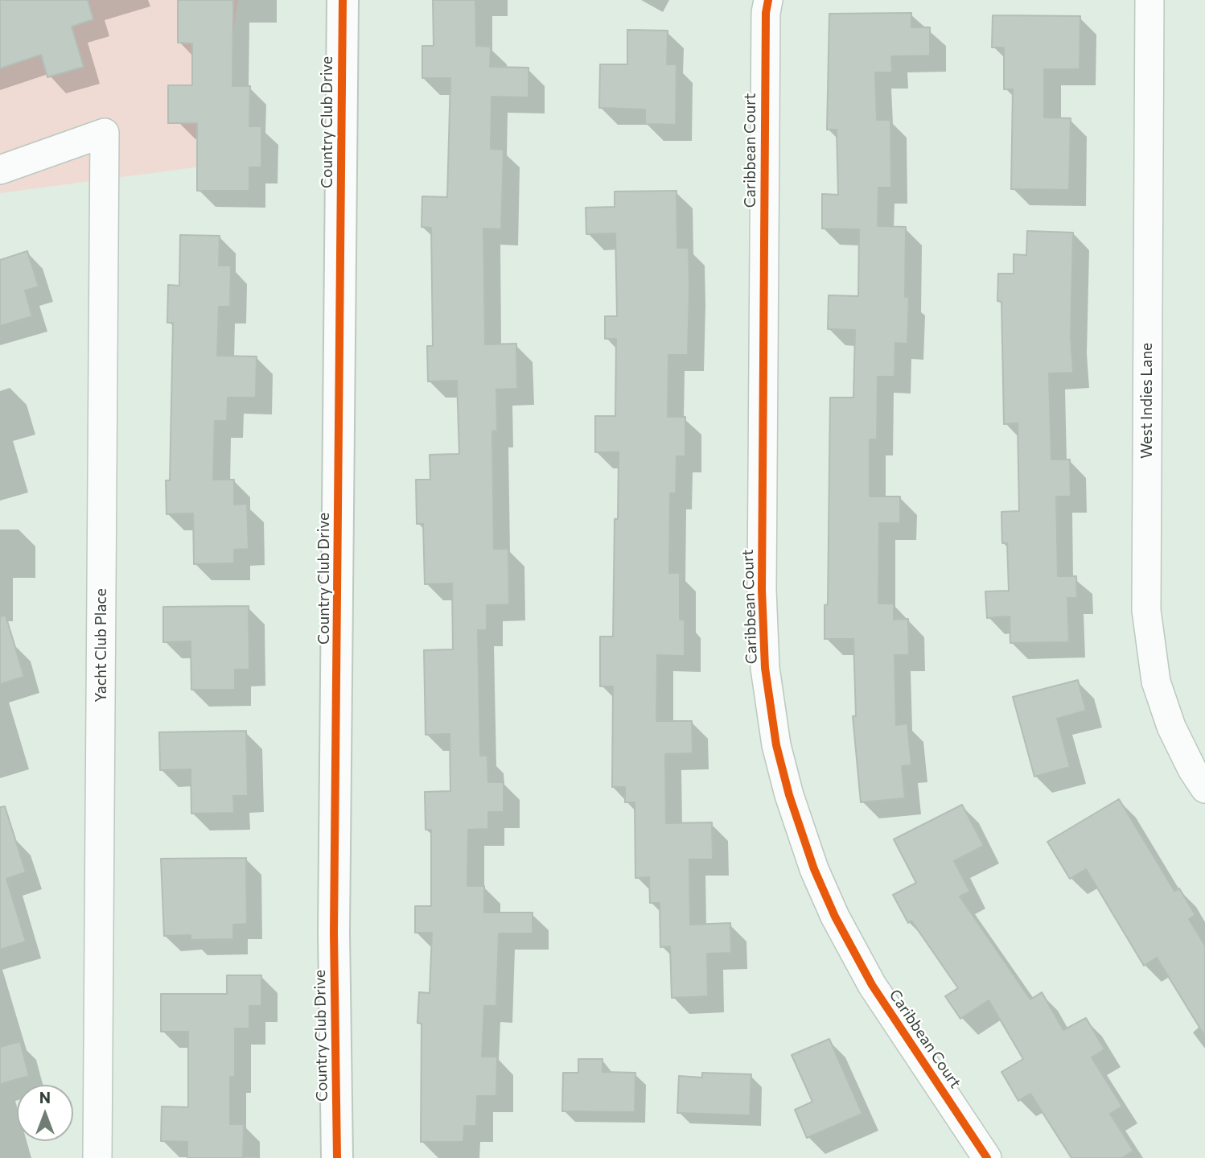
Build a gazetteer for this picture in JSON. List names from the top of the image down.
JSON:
{
  "streets": {
    "street": [
      "Country Club Drive",
      "Caribbean Court",
      "West Indies Lane",
      "Yacht Club Place"
    ]
  },
  "north": "top"
}
